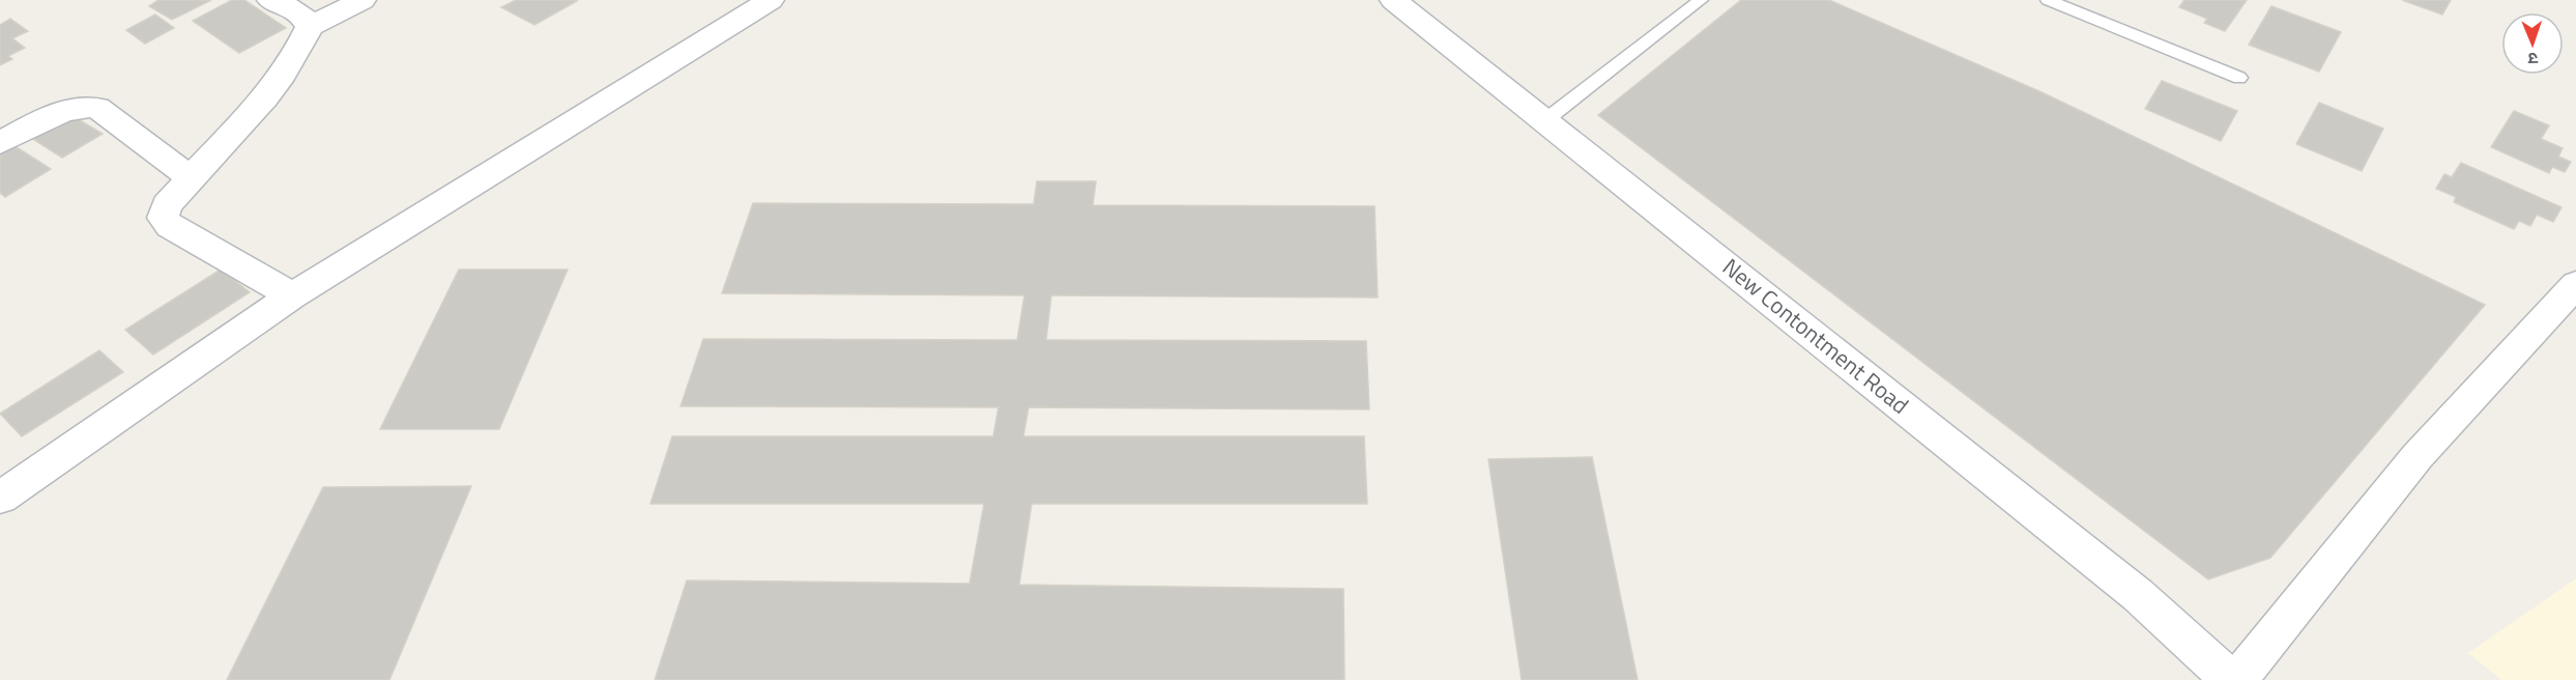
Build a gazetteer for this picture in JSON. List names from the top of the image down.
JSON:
{
  "streets": {
    "street": ["New Contontment Road"]
  },
  "north": "bottom"
}
